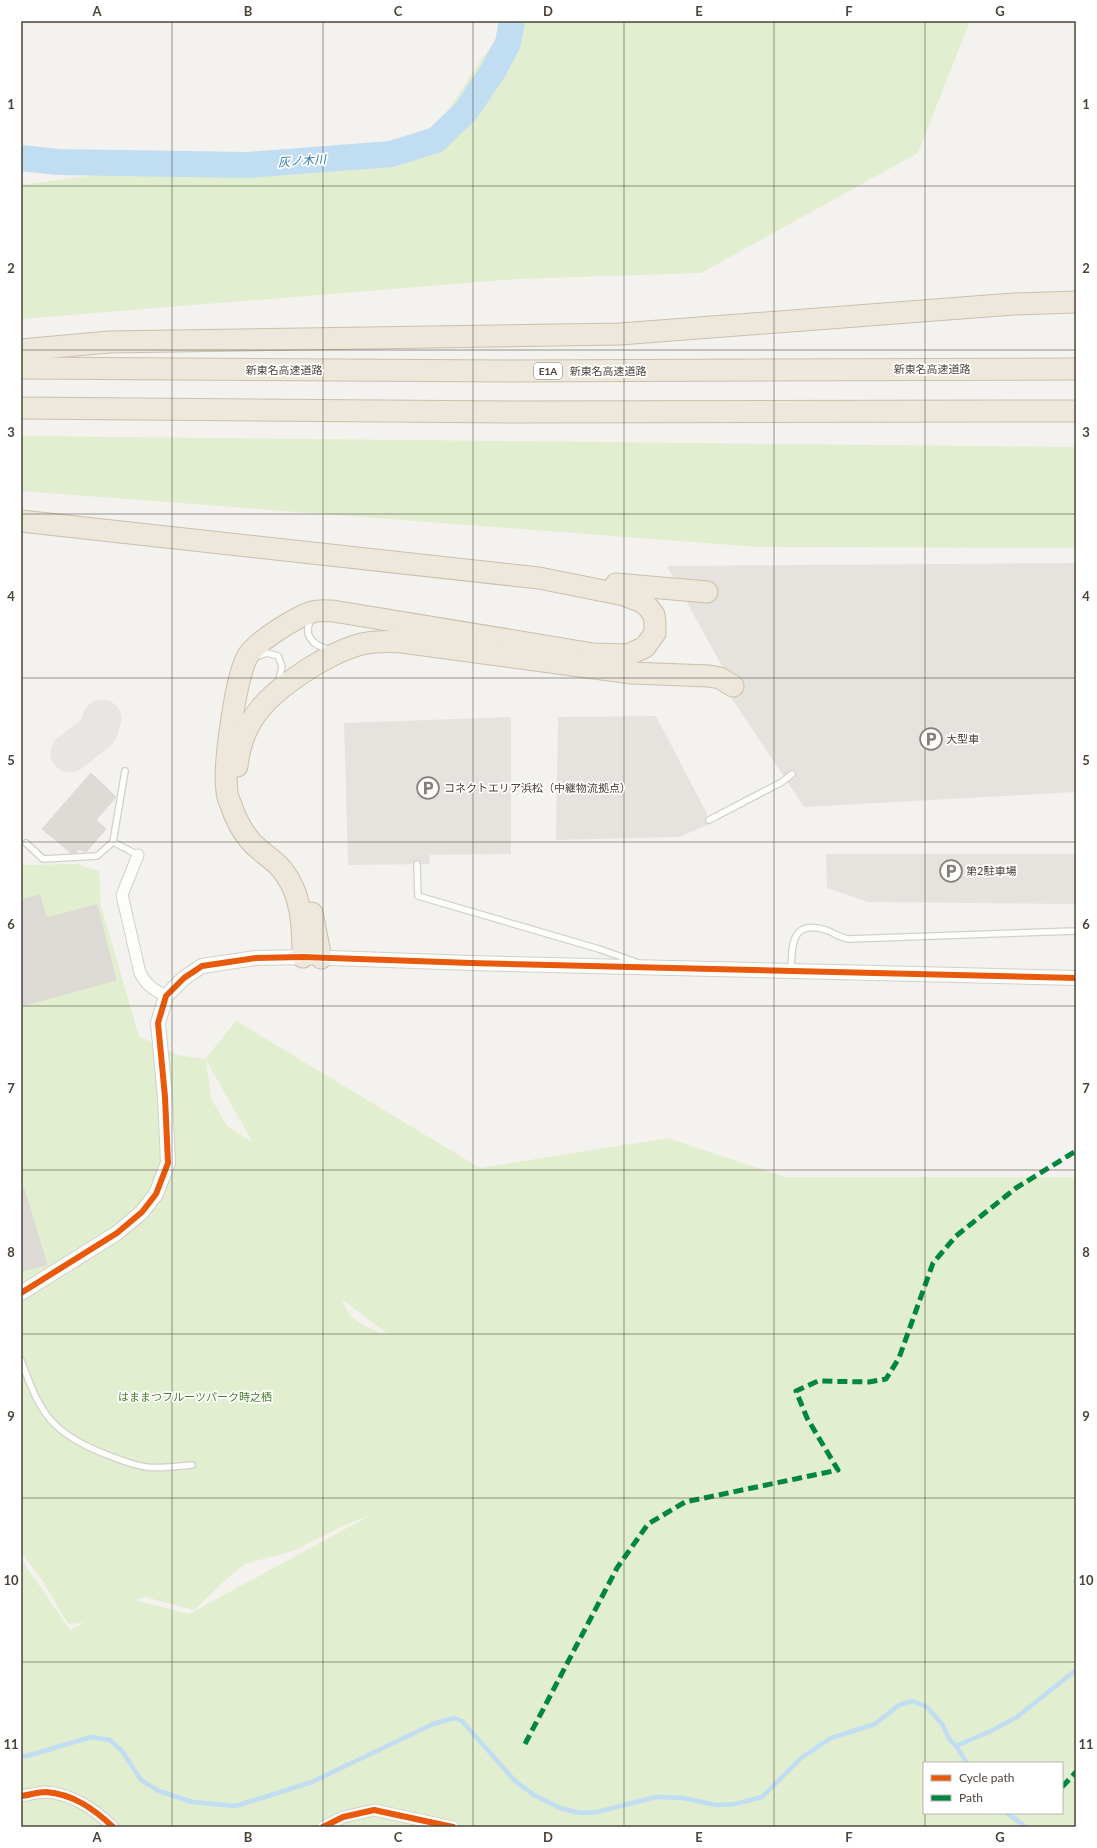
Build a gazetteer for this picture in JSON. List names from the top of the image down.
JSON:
{
  "streets": {
    "highway": ["新東名高速道路", "E1A"]
  },
  "water": ["灰ノ木川"],
  "parks": ["はままつフルーツパーク時之栖"],
  "places": {
    "parking": ["大型車", "コネクトエリア浜松（中継物流拠点）", "第2駐車場"]
  },
  "legend": ["Cycle path", "Path"],
  "grid": {
    "columns": [
      "A",
      "B",
      "C",
      "D",
      "E",
      "F",
      "G"
    ],
    "rows": [
      "1",
      "2",
      "3",
      "4",
      "5",
      "6",
      "7",
      "8",
      "9",
      "10",
      "11"
    ]
  }
}
